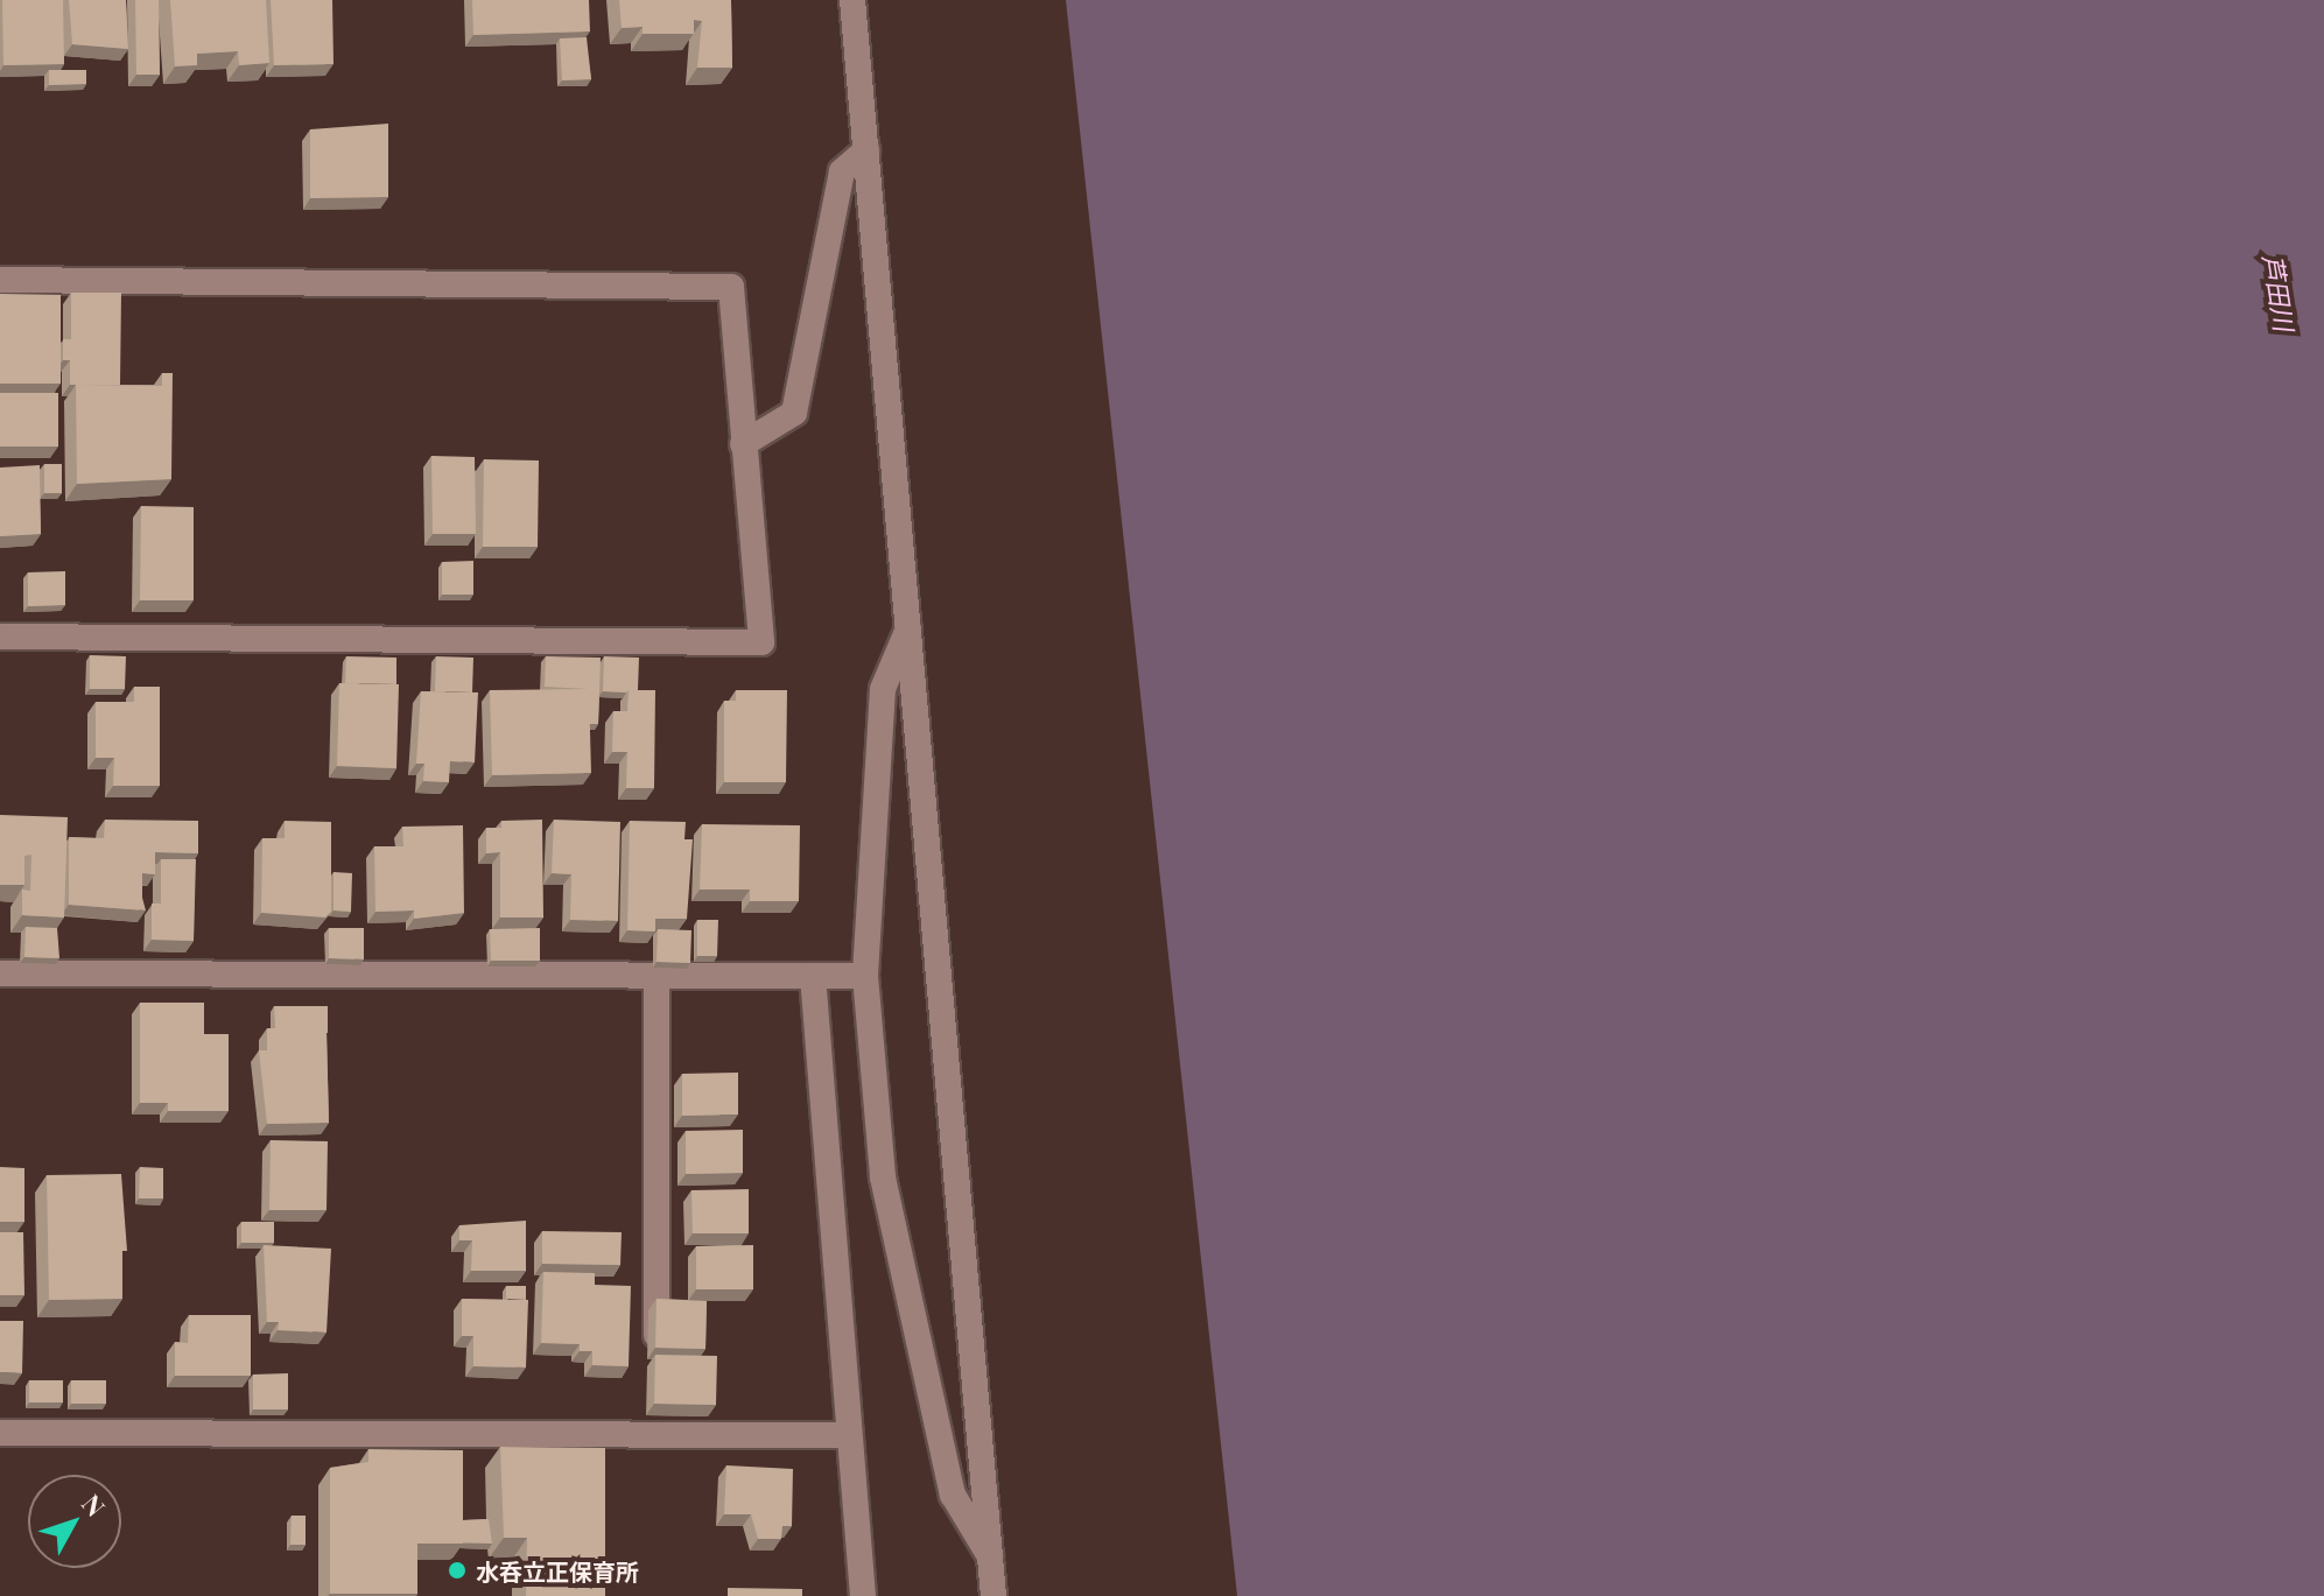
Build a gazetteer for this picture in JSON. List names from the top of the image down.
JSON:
{
  "water": ["芦田川"],
  "places": ["水呑立正保育所"],
  "north": "top right"
}
